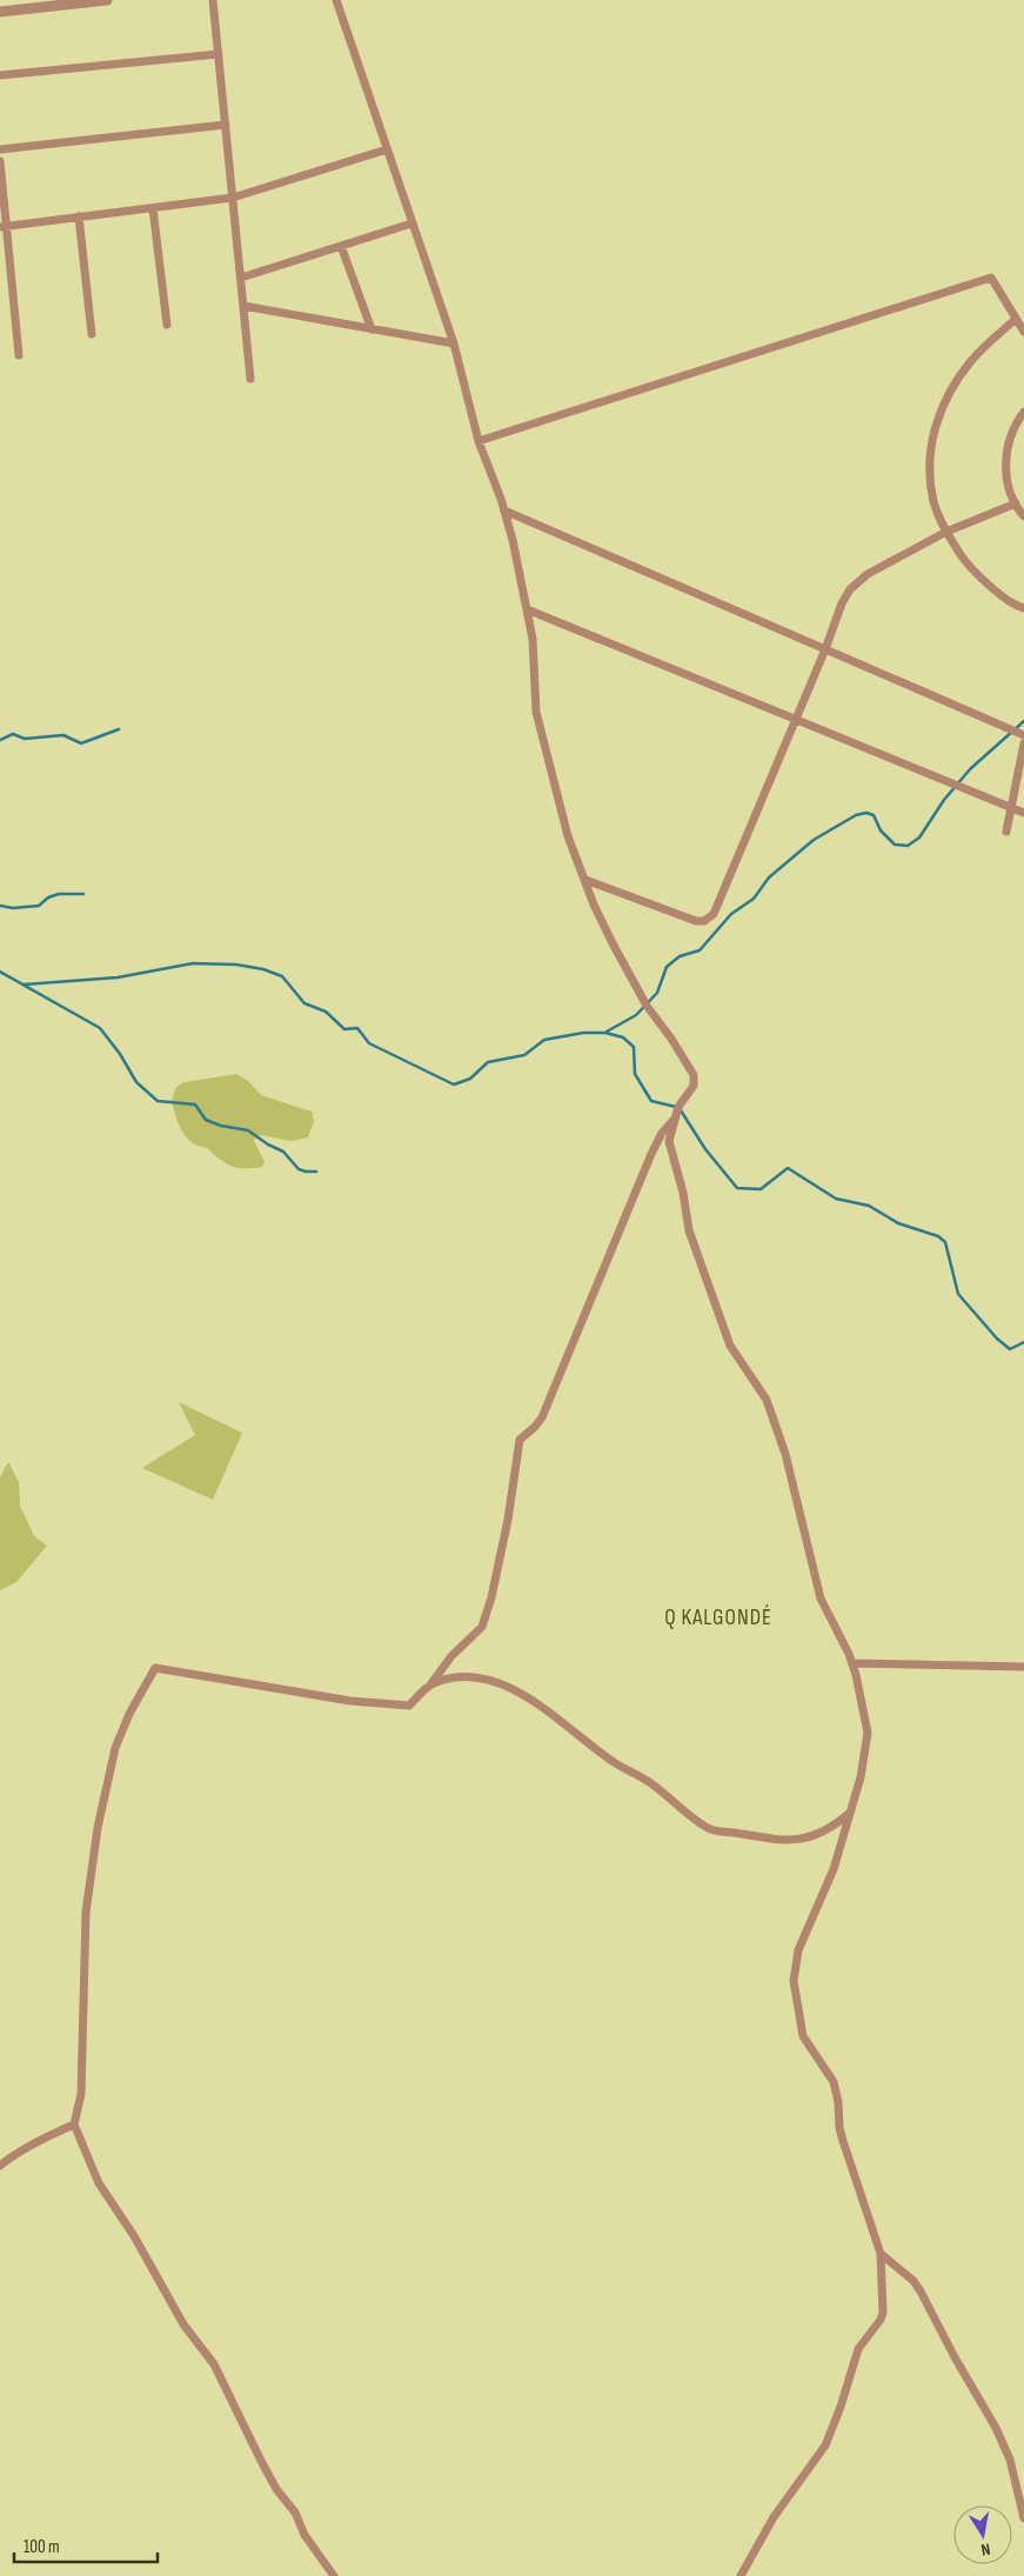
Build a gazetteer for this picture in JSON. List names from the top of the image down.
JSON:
{
  "districts": ["Q KALGONDÉ"],
  "scale_bar": "100 m",
  "north": "bottom"
}
